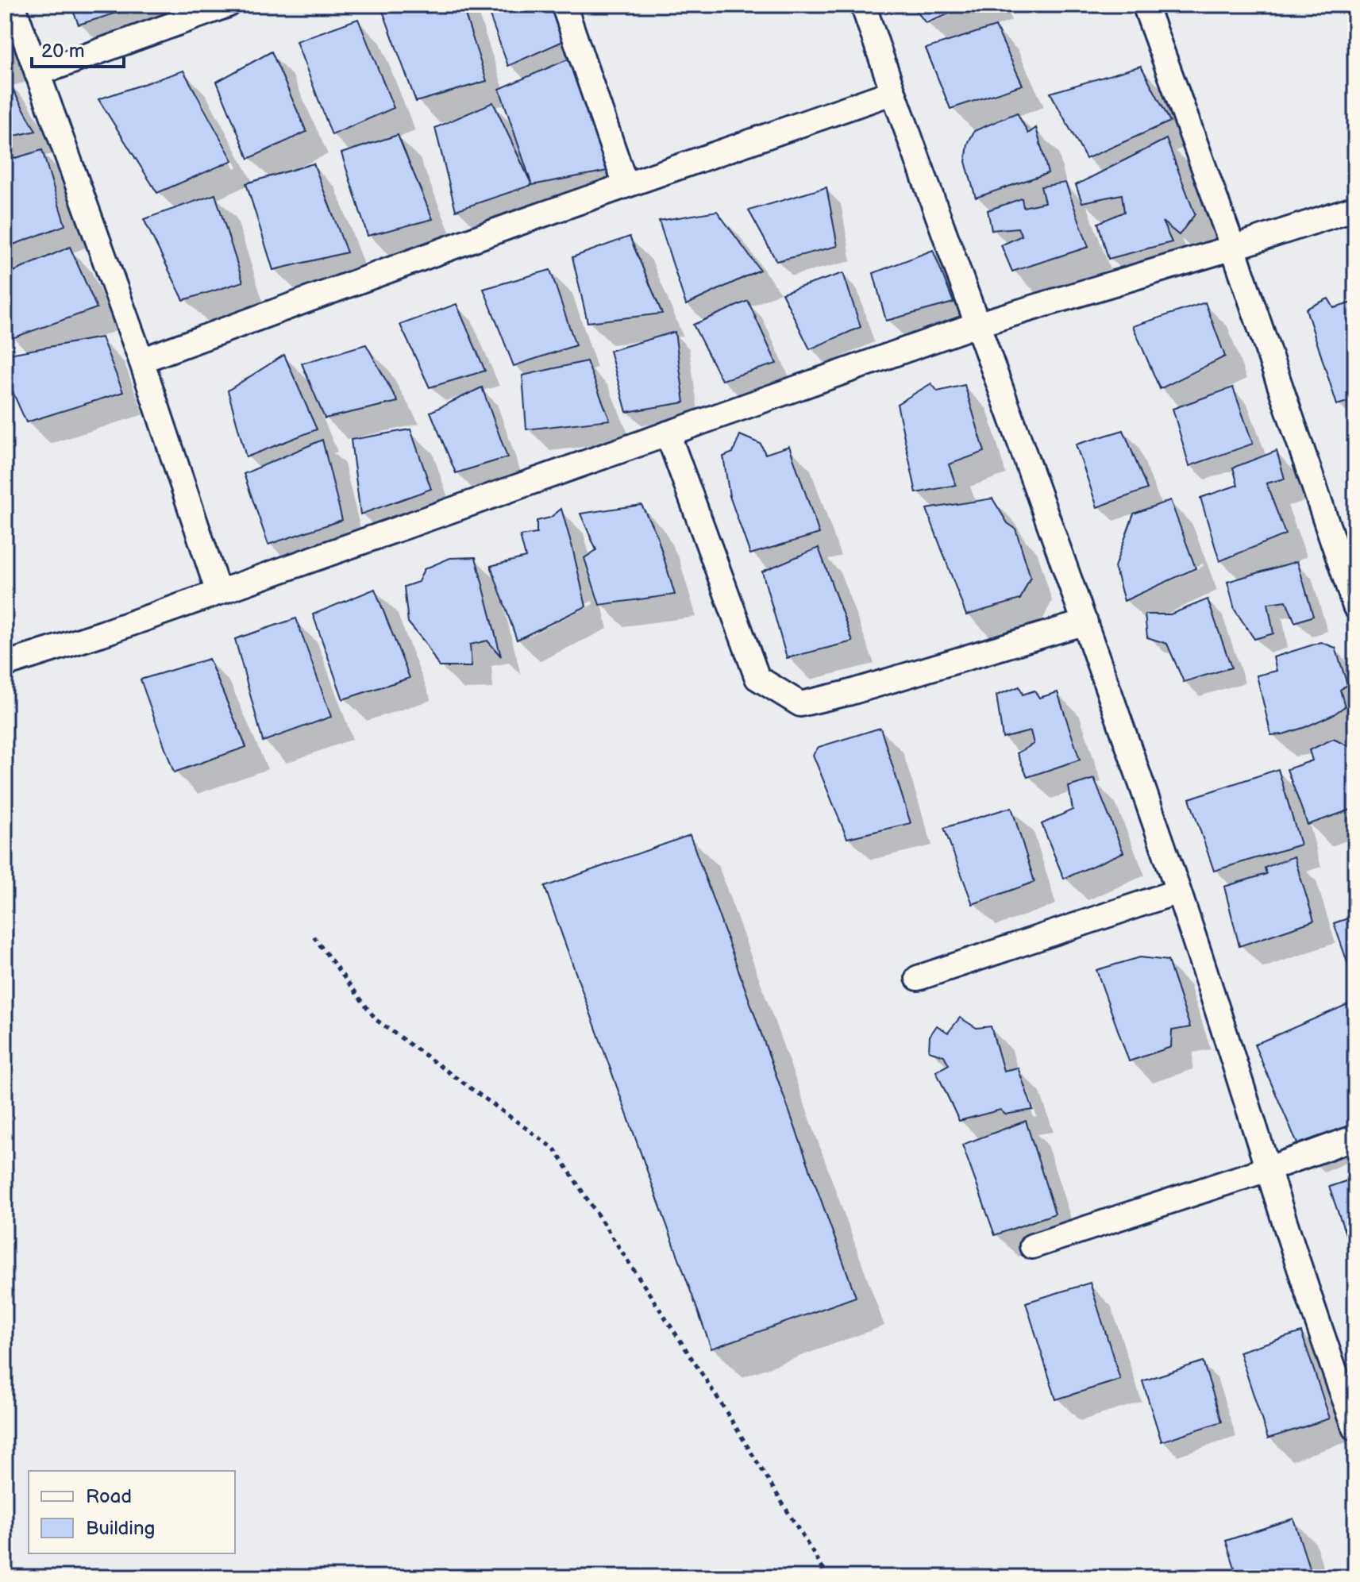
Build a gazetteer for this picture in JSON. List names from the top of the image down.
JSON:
{
  "legend": ["Road", "Building"],
  "scale_bar": "20 m"
}
